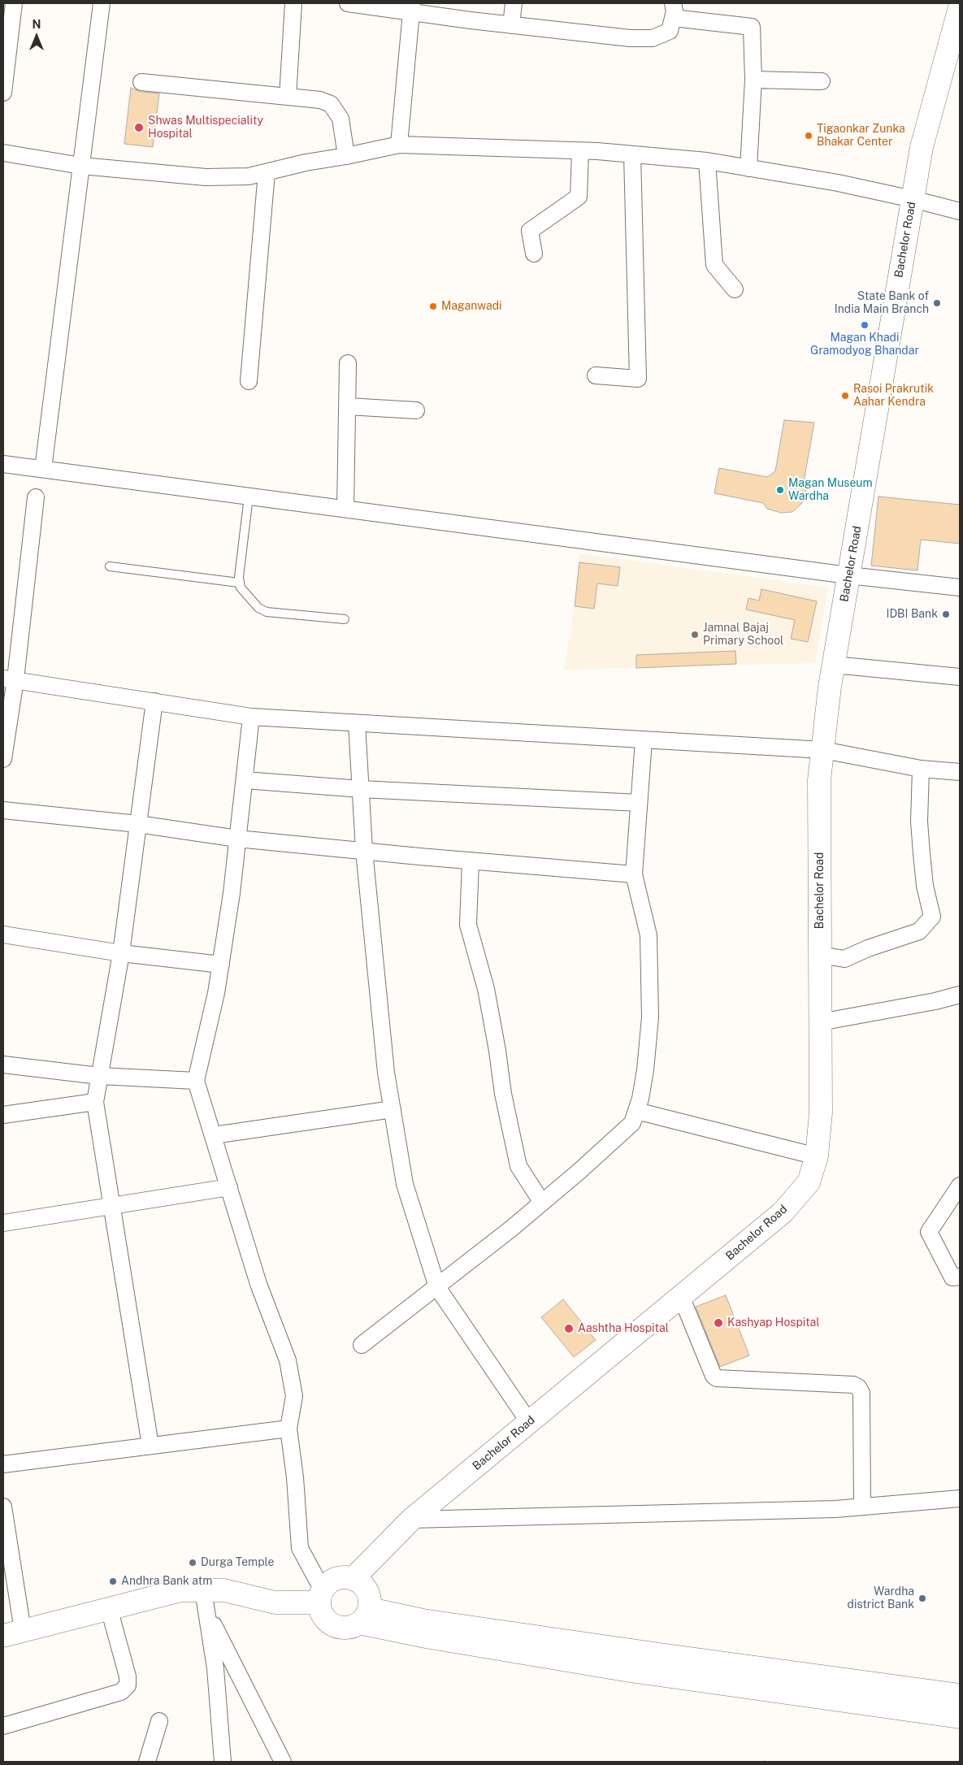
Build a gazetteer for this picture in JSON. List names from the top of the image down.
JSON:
{
  "streets": {
    "main road": ["Bachelor Road"]
  },
  "places": [
    "Shwas Multispeciality Hospital",
    "Tigaonkar Zunka Bhakar Center",
    "State Bank of India Main Branch",
    "Maganwadi",
    "Magan Khadi Gramodyog Bhandar",
    "Rasoi Prakrutik Aahar Kendra",
    "Magan Museum Wardha",
    "IDBI Bank",
    "Jamnal Bajaj Primary School",
    "Kashyap Hospital",
    "Aashtha Hospital",
    "Durga Temple",
    "Andhra Bank atm",
    "Wardha district Bank"
  ],
  "north": "top"
}
